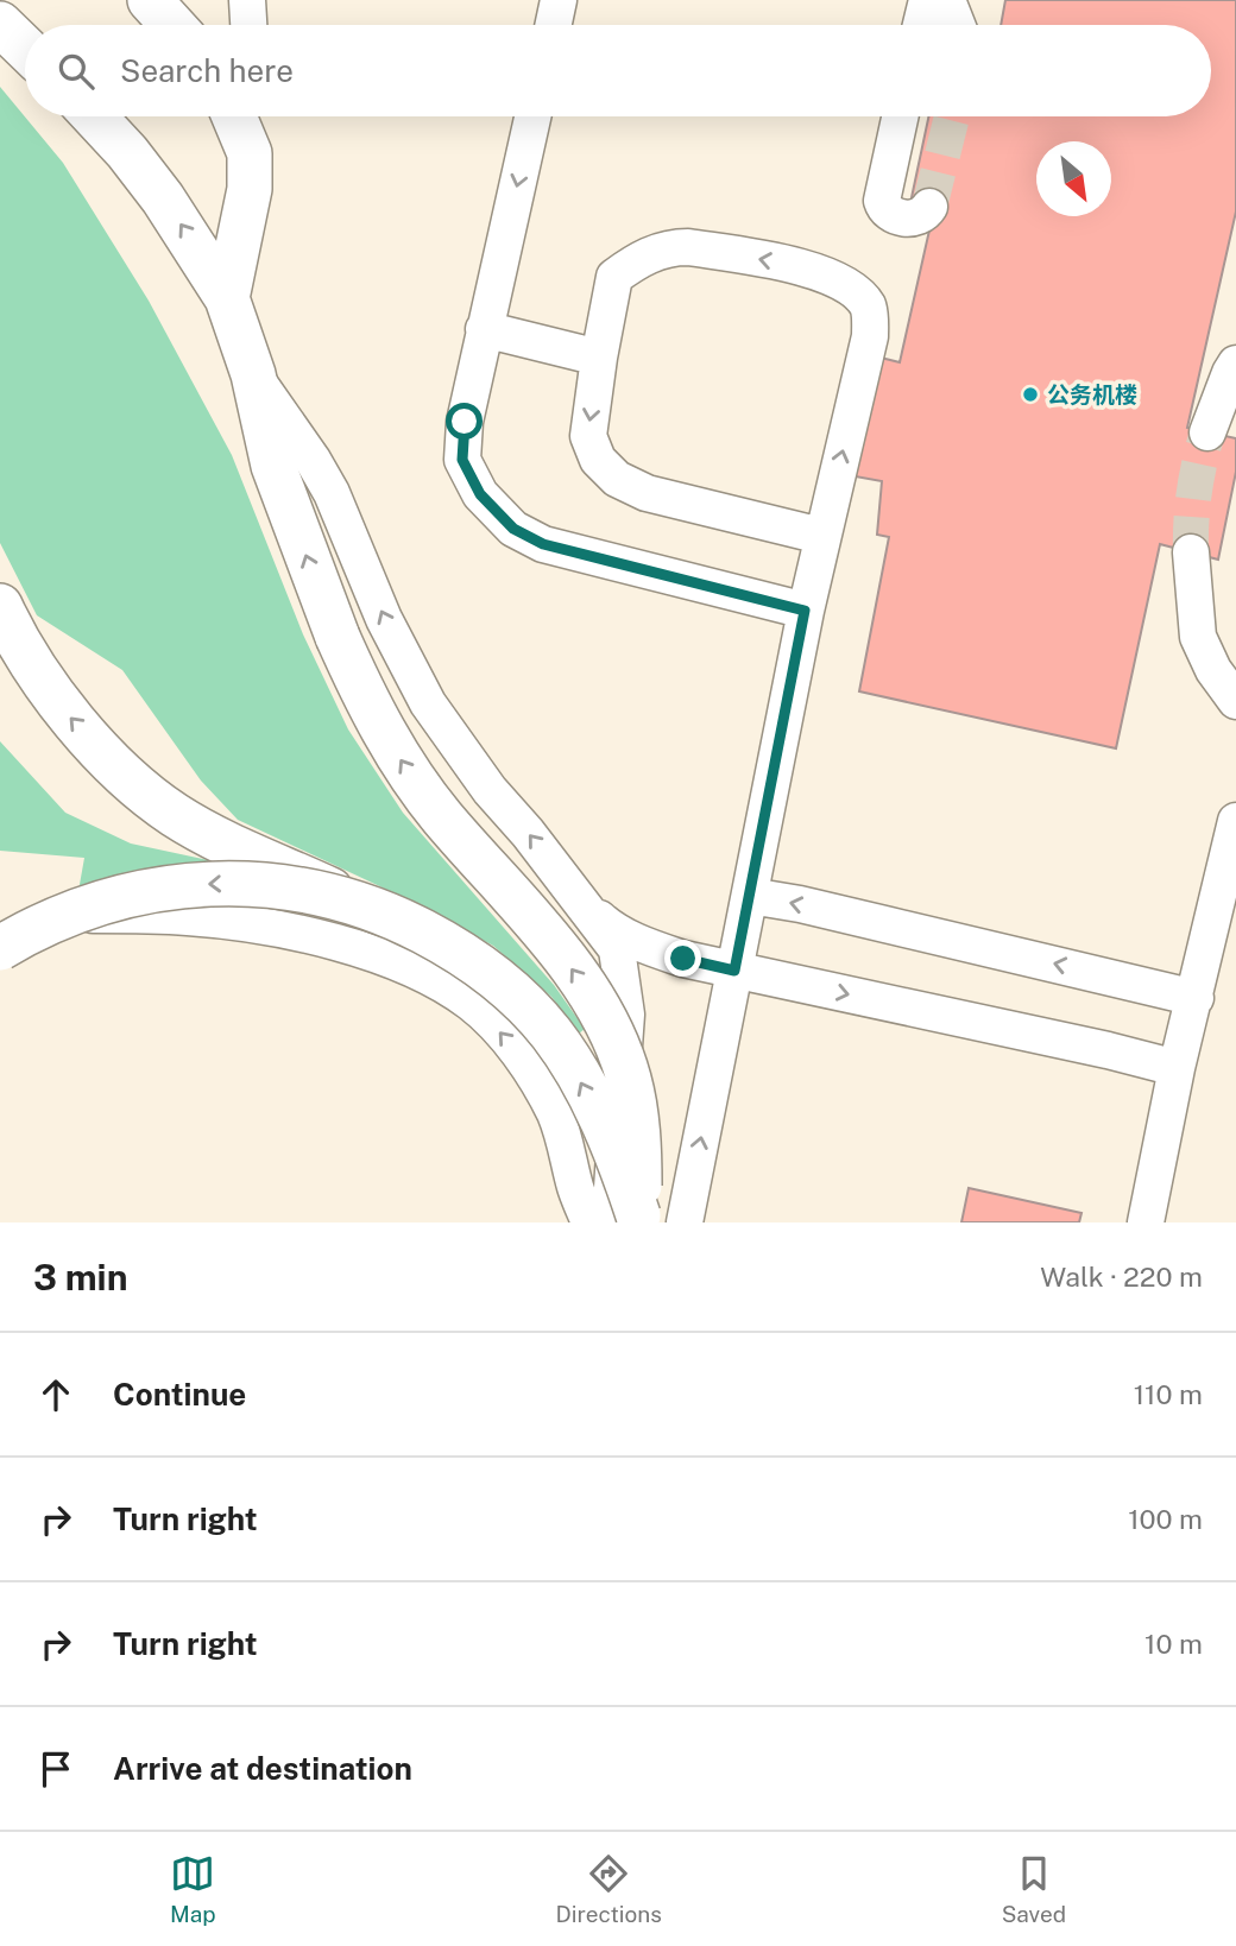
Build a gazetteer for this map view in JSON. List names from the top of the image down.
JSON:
{
  "places": ["公务机楼"],
  "north": "bottom right",
  "page": {
    "search": "Search here",
    "heading": ["3 min", "Walk · 220 m"],
    "list": [
      ["Continue", "110 m"],
      ["Turn right", "100 m"],
      ["Turn right", "10 m"],
      "Arrive at destination"
    ],
    "nav": ["Map", "Directions", "Saved"]
  }
}
